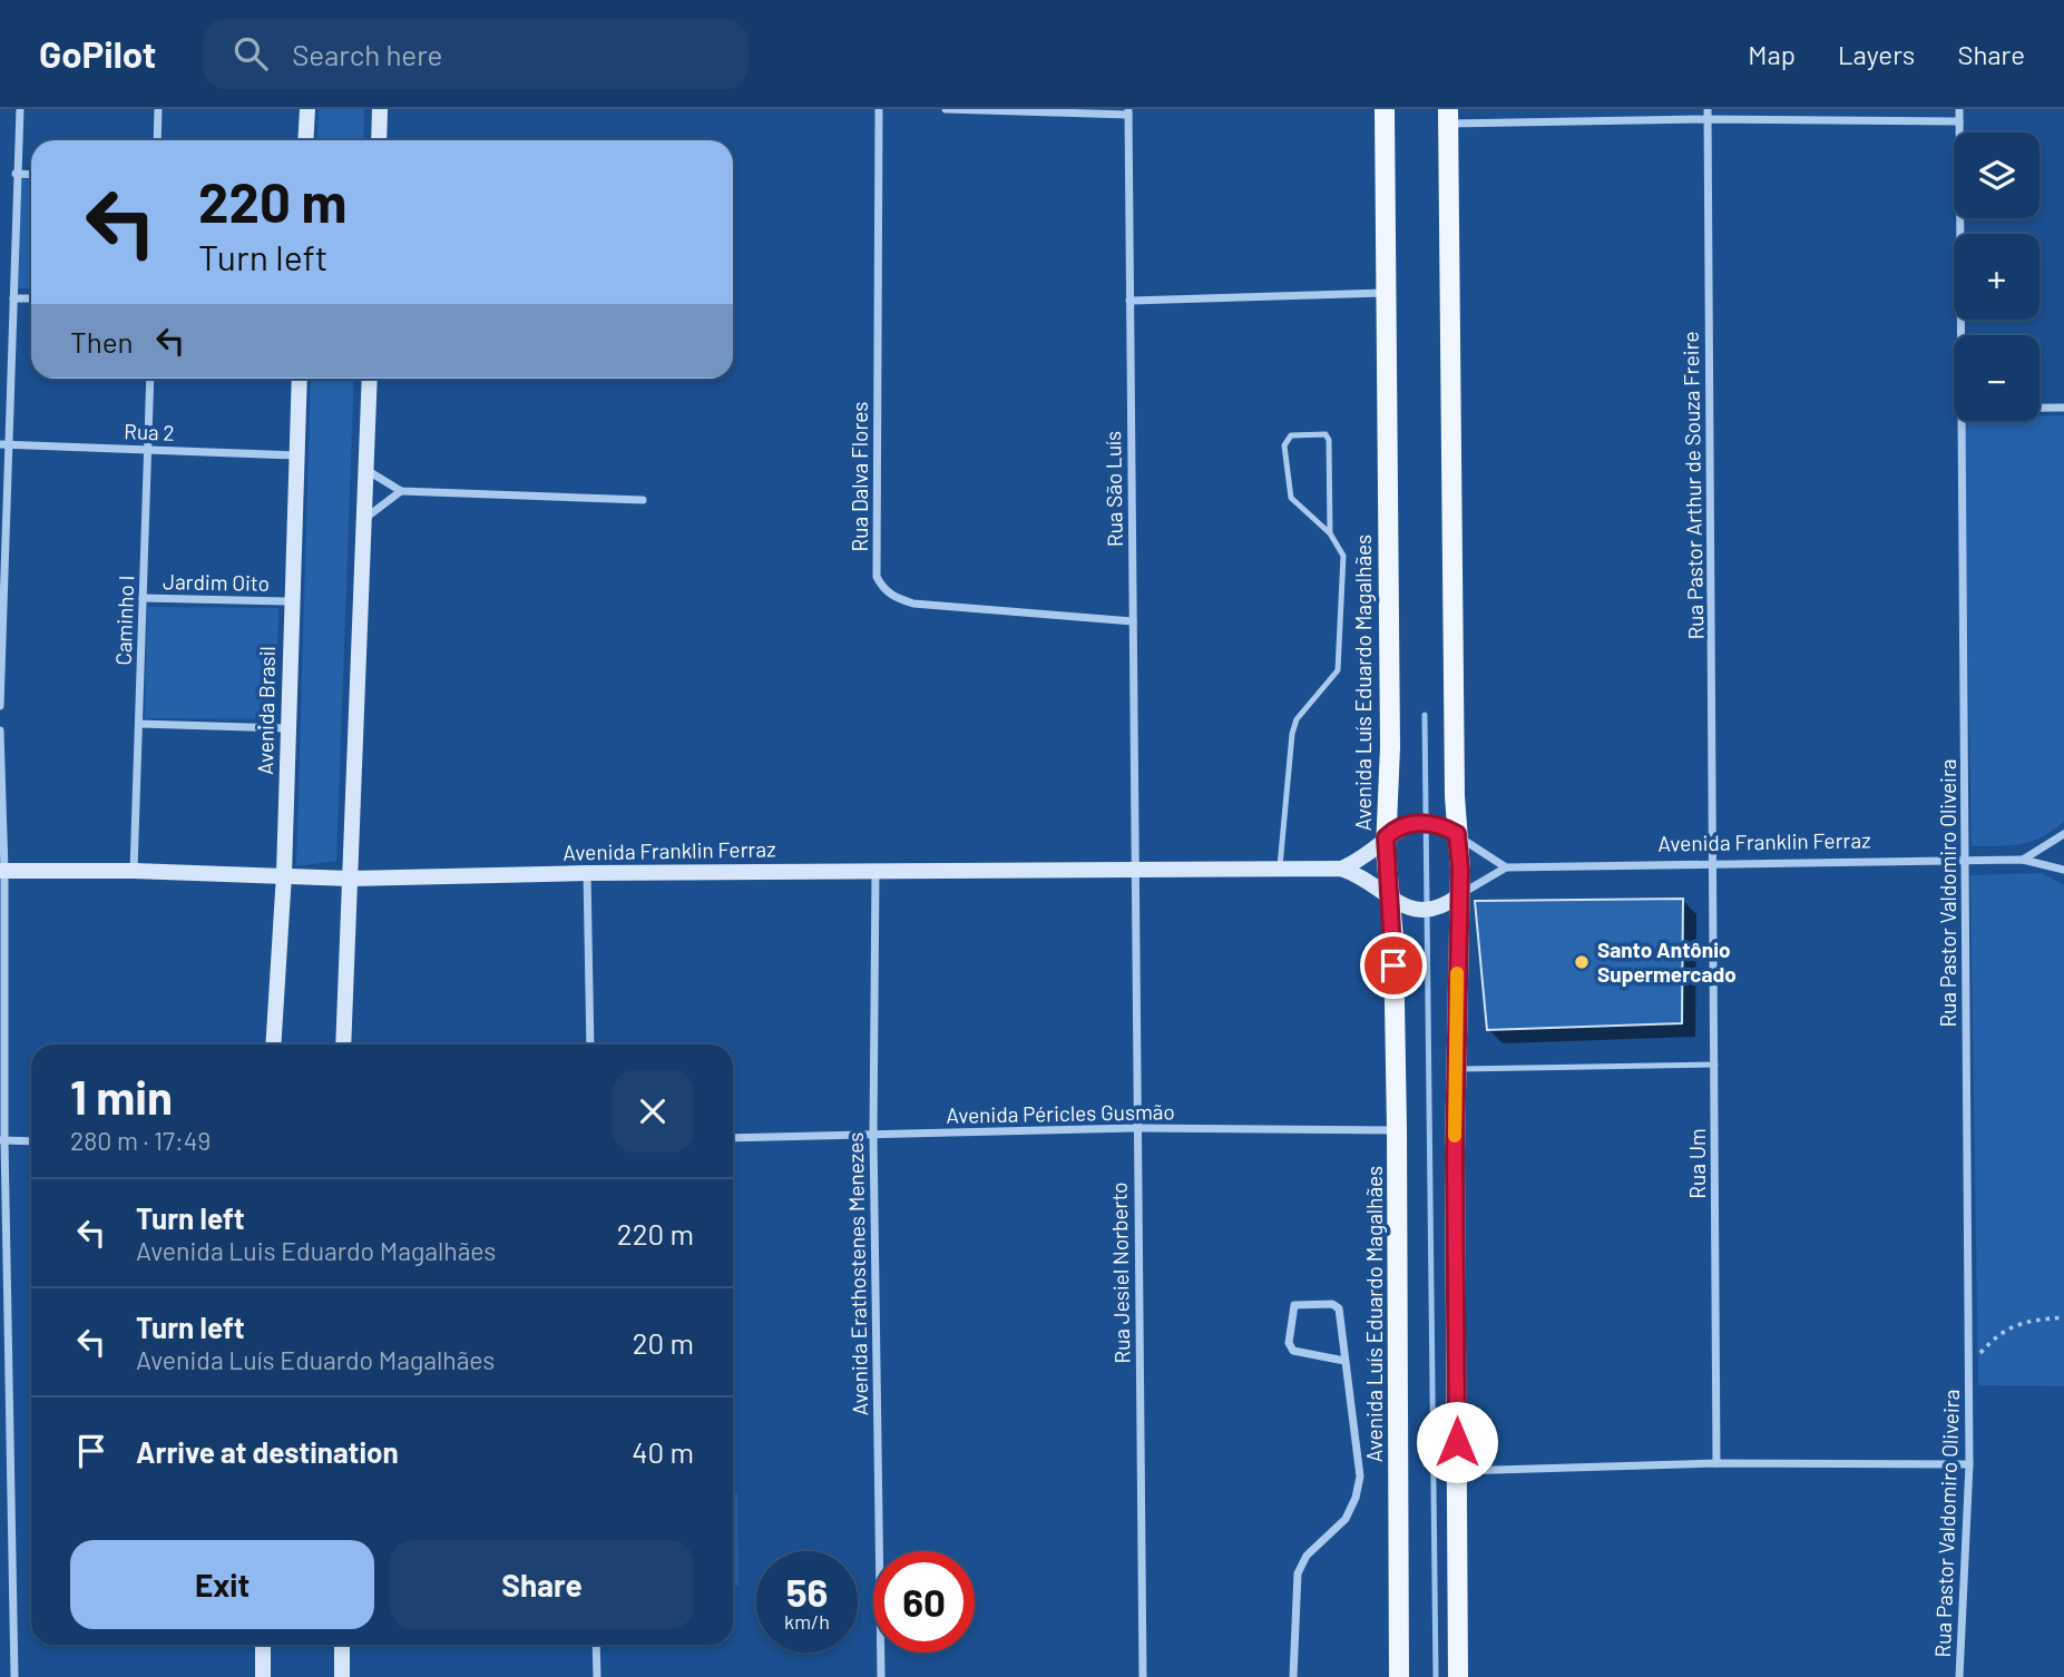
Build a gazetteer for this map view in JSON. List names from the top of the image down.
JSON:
{
  "streets": {
    "main road": ["Avenida Luís Eduardo Magalhães"],
    "street": [
      "Rua 2",
      "Rua Dalva Flores",
      "Rua Pastor Arthur de Souza Freire",
      "Rua São Luís",
      "Jardim Oito",
      "Caminho I",
      "Avenida Brasil",
      "Avenida Franklin Ferraz",
      "Rua Pastor Valdomiro Oliveira",
      "Avenida Péricles Gusmão",
      "Rua Um",
      "Rua Jesiel Norberto",
      "Avenida Erathostenes Menezes"
    ]
  },
  "crossings": [
    ["Rua 2", "Caminho I"],
    ["Rua 2", "Avenida Brasil"],
    ["Rua Dalva Flores", "Rua São Luís"],
    ["Rua Pastor Arthur de Souza Freire", "Avenida Franklin Ferraz"],
    ["Rua Pastor Arthur de Souza Freire", "Rua Um"],
    ["Rua São Luís", "Avenida Franklin Ferraz"],
    ["Rua São Luís", "Rua Jesiel Norberto"],
    ["Jardim Oito", "Caminho I"],
    ["Jardim Oito", "Avenida Brasil"],
    ["Caminho I", "Avenida Franklin Ferraz"],
    ["Avenida Luís Eduardo Magalhães", "Avenida Péricles Gusmão"],
    ["Avenida Brasil", "Avenida Franklin Ferraz"],
    ["Avenida Franklin Ferraz", "Rua Pastor Valdomiro Oliveira"],
    ["Avenida Franklin Ferraz", "Rua Um"],
    ["Avenida Franklin Ferraz", "Rua Jesiel Norberto"],
    ["Avenida Franklin Ferraz", "Avenida Erathostenes Menezes"],
    ["Avenida Péricles Gusmão", "Rua Jesiel Norberto"],
    ["Avenida Péricles Gusmão", "Avenida Erathostenes Menezes"]
  ],
  "places": ["Santo Antônio Supermercado"],
  "page": {
    "header": "GoPilot",
    "search": "Search here",
    "nav": ["Map", "Layers", "Share"],
    "map_buttons": ["+", "−"],
    "turn": ["220 m", "Turn left"],
    "then": "Then",
    "heading": ["1 min", "280 m · 17:49"],
    "list": [
      {
        "name": "Turn left",
        "note": "Avenida Luis Eduardo Magalhães",
        "value": "220 m"
      },
      {
        "name": "Turn left",
        "note": "Avenida Luís Eduardo Magalhães",
        "value": "20 m"
      },
      {
        "name": "Arrive at destination",
        "value": "40 m"
      }
    ],
    "buttons": ["Exit", "Share"],
    "speed": "56 km/h",
    "limit": "60"
  }
}
